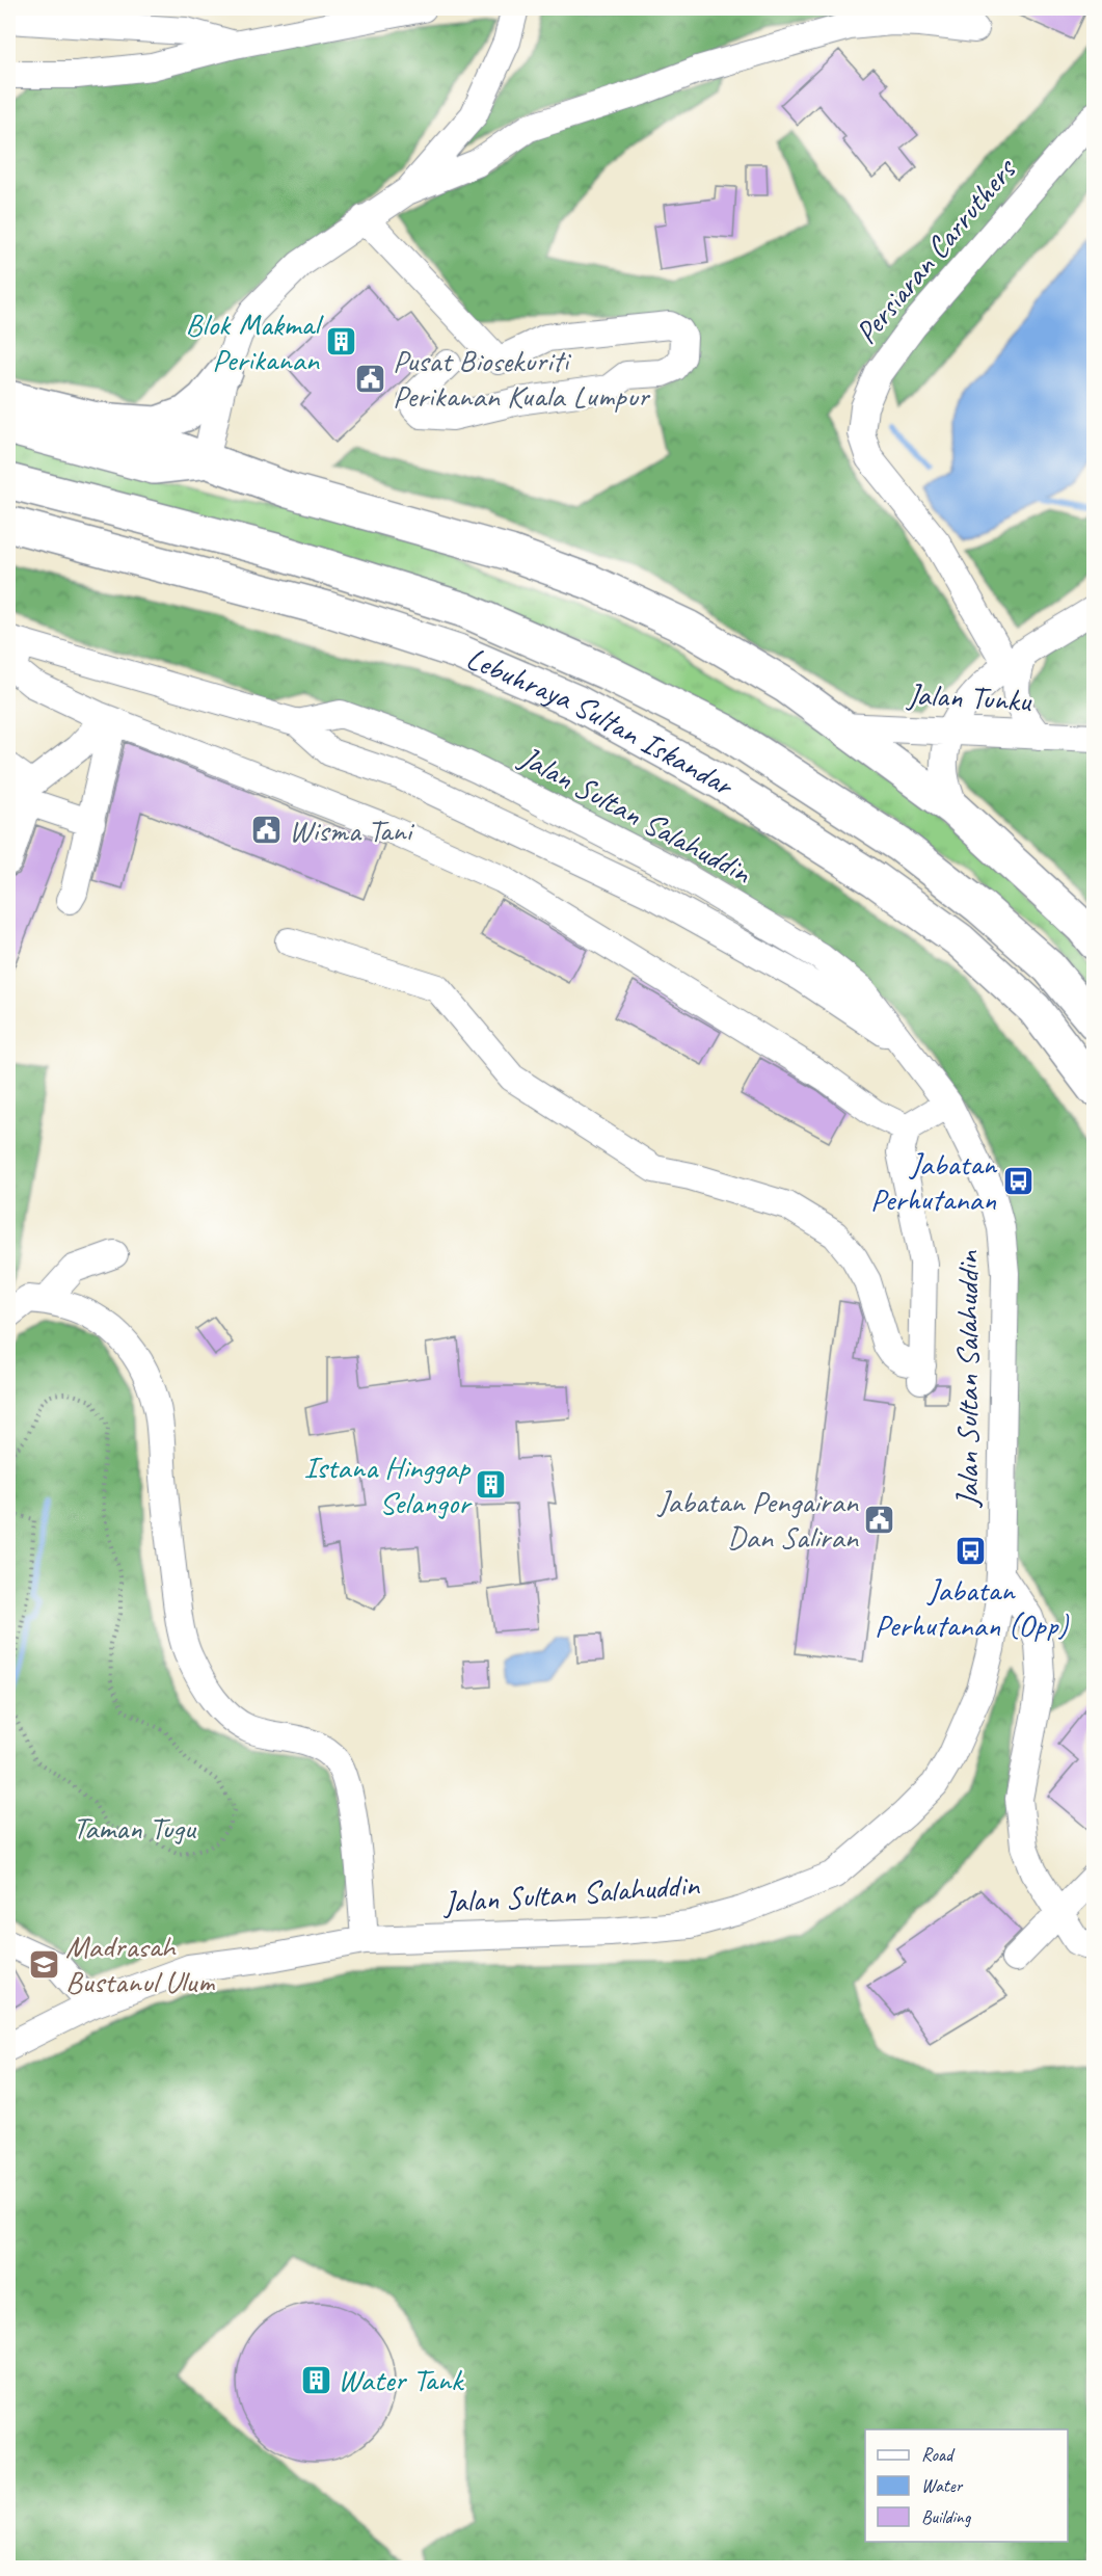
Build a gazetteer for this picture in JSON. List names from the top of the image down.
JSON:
{
  "streets": {
    "main road": ["Lebuhraya Sultan Iskandar"],
    "street": ["Persiaran Carruthers", "Jalan Tunku", "Jalan Sultan Salahuddin"]
  },
  "parks": ["Taman Tugu"],
  "places": {
    "building": ["Blok Makmal Perikanan", "Istana Hinggap Selangor", "Water Tank"],
    "public building": ["Pusat Biosekuriti Perikanan Kuala Lumpur", "Wisma Tani", "Jabatan Pengairan Dan Saliran"],
    "bus stop": ["Jabatan Perhutanan", "Jabatan Perhutanan (Opp)"],
    "school or university": ["Madrasah Bustanul Ulum"]
  },
  "legend": ["Road", "Water", "Building"]
}
